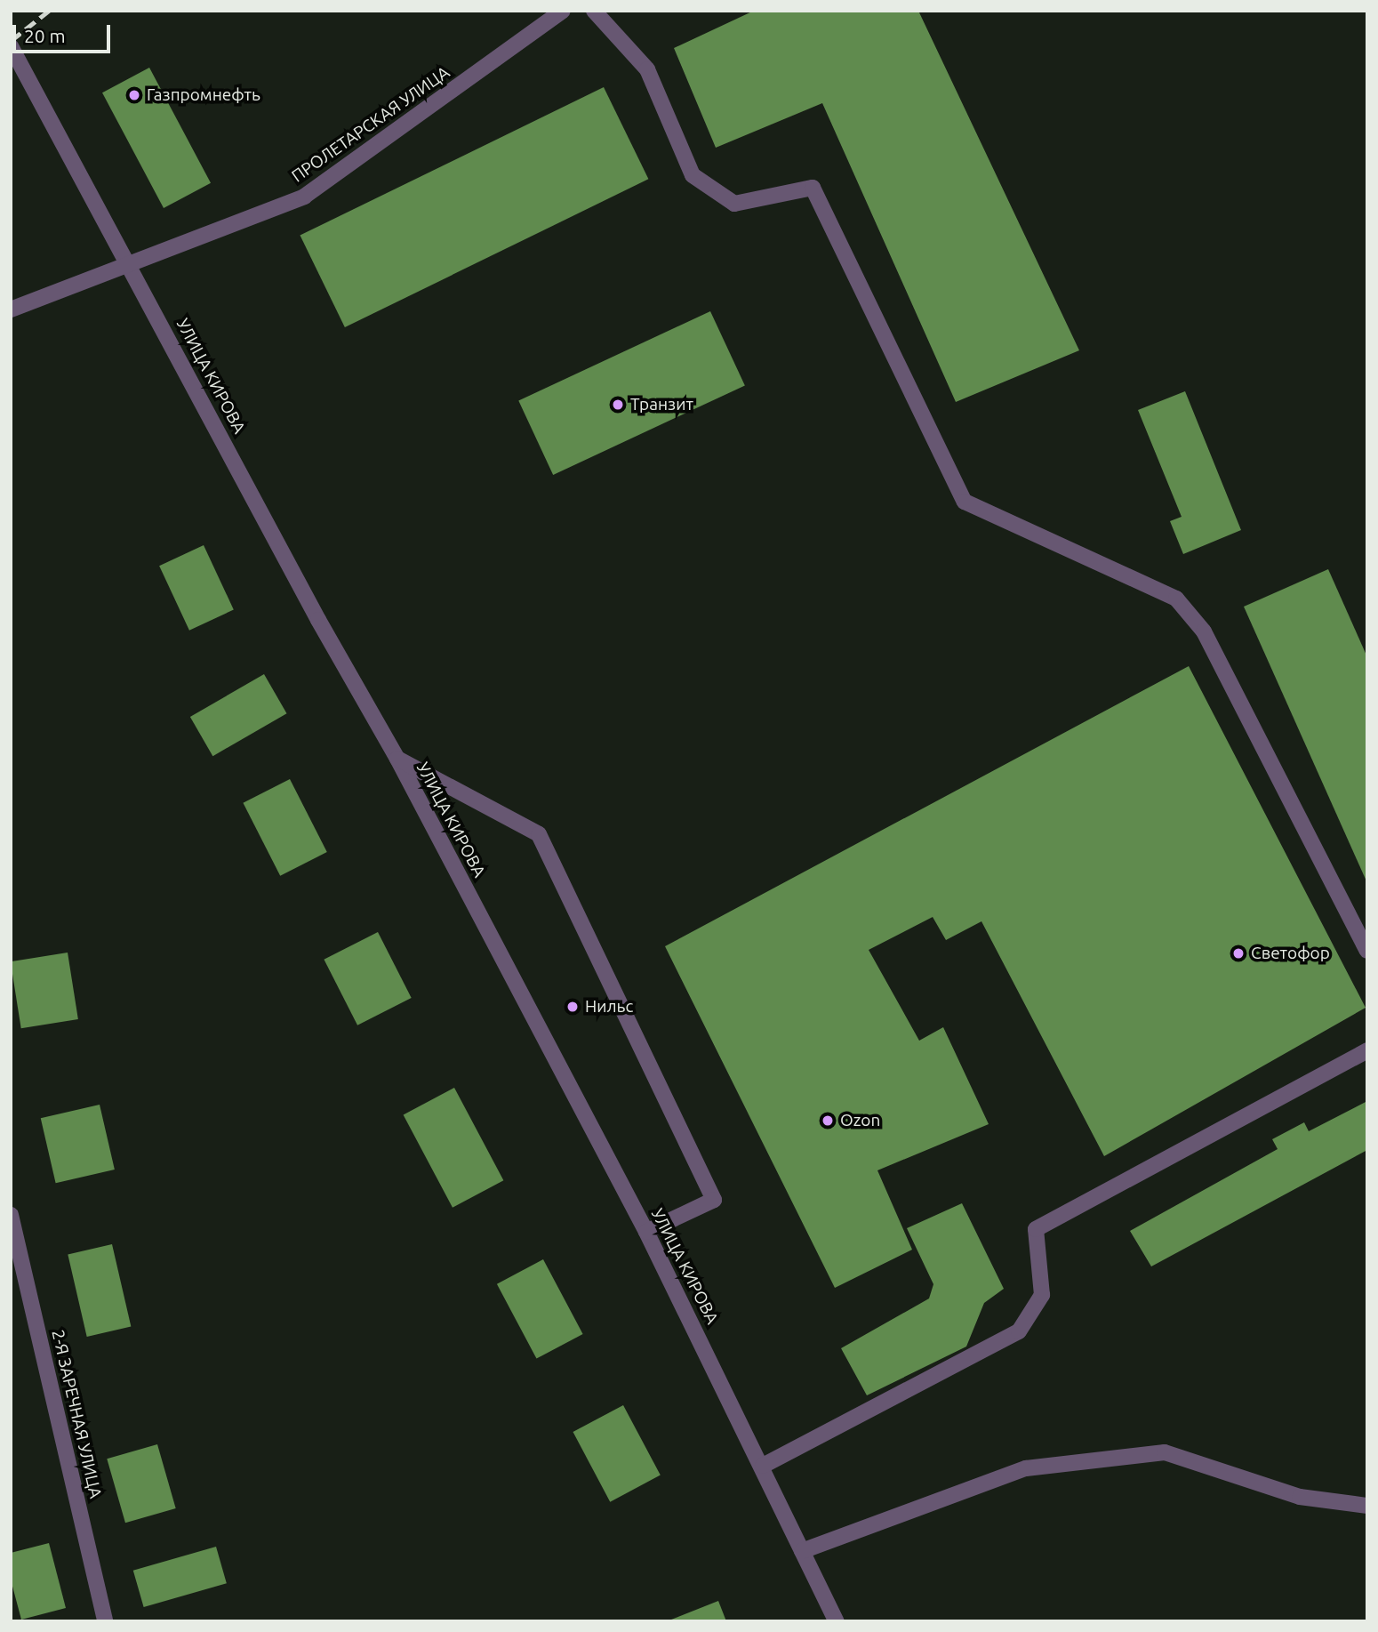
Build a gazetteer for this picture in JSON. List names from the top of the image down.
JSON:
{
  "streets": {
    "street": ["ПРОЛЕТАРСКАЯ УЛИЦА", "УЛИЦА КИРОВА", "2-Я ЗАРЕЧНАЯ УЛИЦА"]
  },
  "crossings": [
    ["ПРОЛЕТАРСКАЯ УЛИЦА", "УЛИЦА КИРОВА"]
  ],
  "places": [
    "Газпромнефть",
    "Транзит",
    "Светофор",
    "Нильс",
    "Ozon"
  ],
  "scale_bar": "20 m"
}
